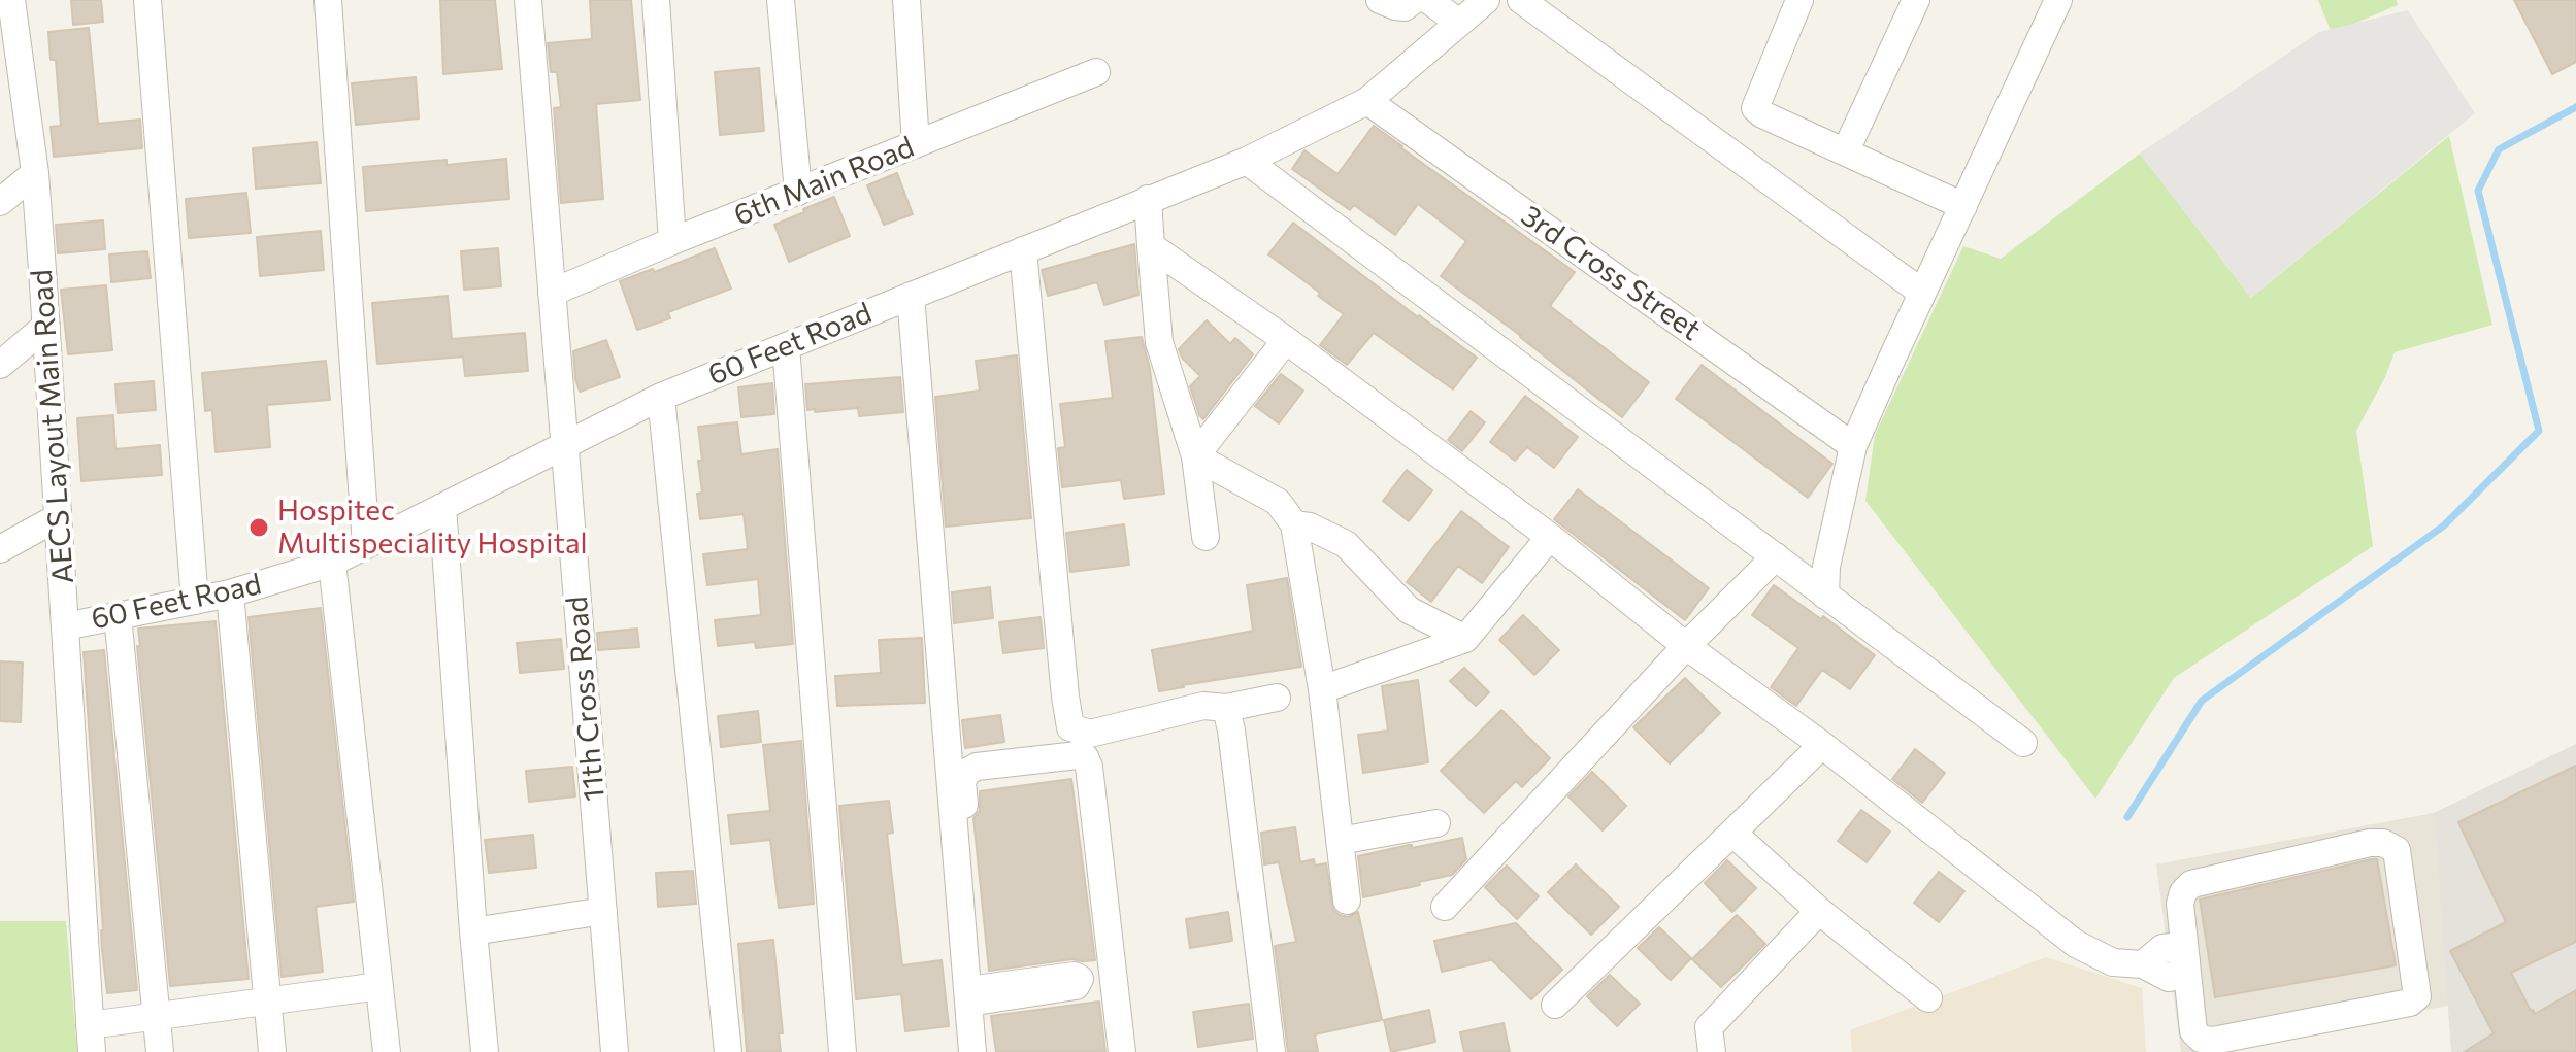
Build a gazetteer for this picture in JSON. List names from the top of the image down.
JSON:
{
  "streets": {
    "street": [
      "6th Main Road",
      "3rd Cross Street",
      "60 Feet Road",
      "AECS Layout Main Road",
      "11th Cross Road"
    ]
  },
  "crossings": [
    ["6th Main Road", "11th Cross Road"],
    ["3rd Cross Street", "60 Feet Road"],
    ["60 Feet Road", "AECS Layout Main Road"],
    ["60 Feet Road", "11th Cross Road"]
  ],
  "places": ["Hospitec Multispeciality Hospital"]
}
